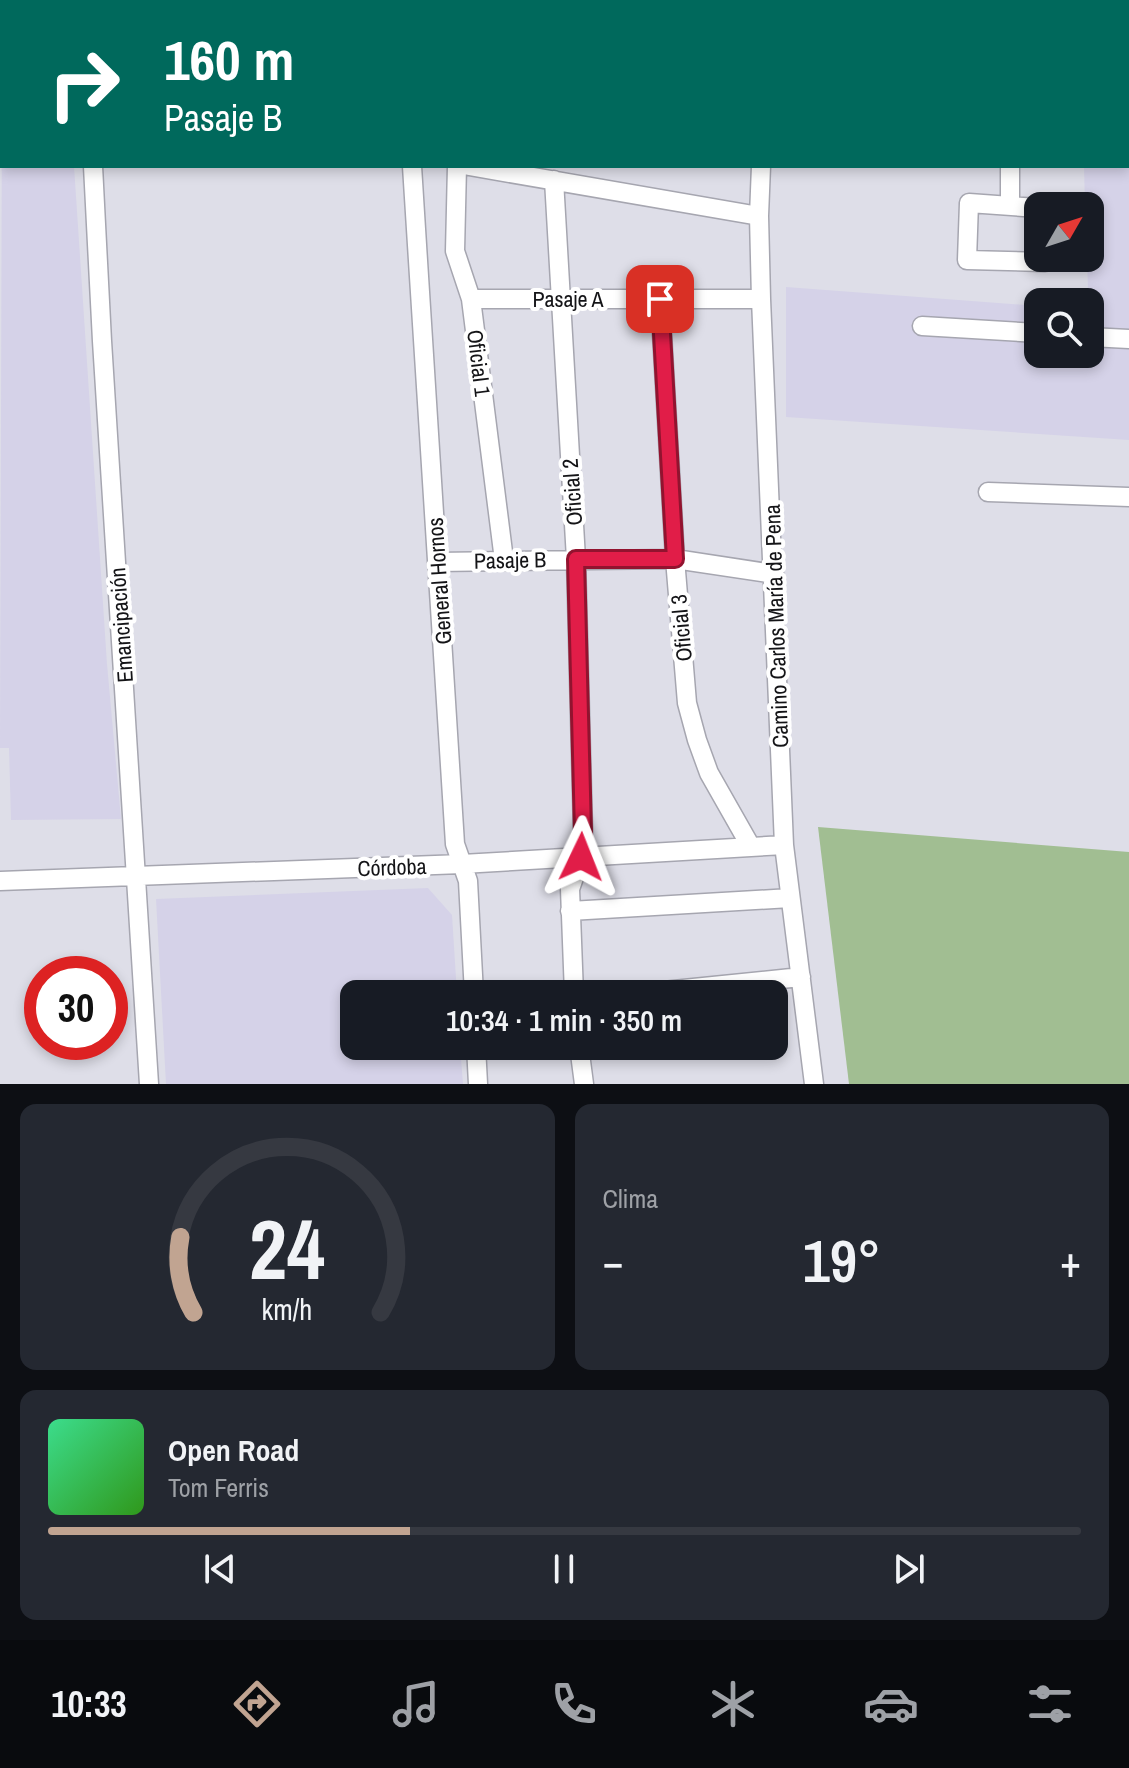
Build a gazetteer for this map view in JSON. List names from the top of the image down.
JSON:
{
  "streets": {
    "street": [
      "Pasaje A",
      "Oficial 1",
      "Oficial 2",
      "Pasaje B",
      "General Hornos",
      "Emancipación",
      "Camino Carlos María de Pena",
      "Oficial 3",
      "Córdoba"
    ]
  },
  "crossings": [
    ["Pasaje A", "Oficial 1"],
    ["Pasaje A", "Oficial 2"],
    ["Pasaje A", "Camino Carlos María de Pena"],
    ["Pasaje A", "Oficial 3"],
    ["Oficial 1", "Pasaje B"],
    ["Oficial 2", "Pasaje B"],
    ["Oficial 2", "Córdoba"],
    ["Pasaje B", "General Hornos"],
    ["Pasaje B", "Camino Carlos María de Pena"],
    ["Pasaje B", "Oficial 3"],
    ["General Hornos", "Córdoba"],
    ["Emancipación", "Córdoba"],
    ["Camino Carlos María de Pena", "Córdoba"],
    ["Oficial 3", "Córdoba"]
  ],
  "north": "top right",
  "page": {
    "turn": ["160 m", "Pasaje B"],
    "limit": "30",
    "trip": "10:34 · 1 min · 350 m",
    "tile": "Clima",
    "heat": ["−", "19°", "+"],
    "song": ["Open Road", "Tom Ferris"],
    "tabs": "10:33",
    "gauge": ["24", "km/h"]
  }
}
